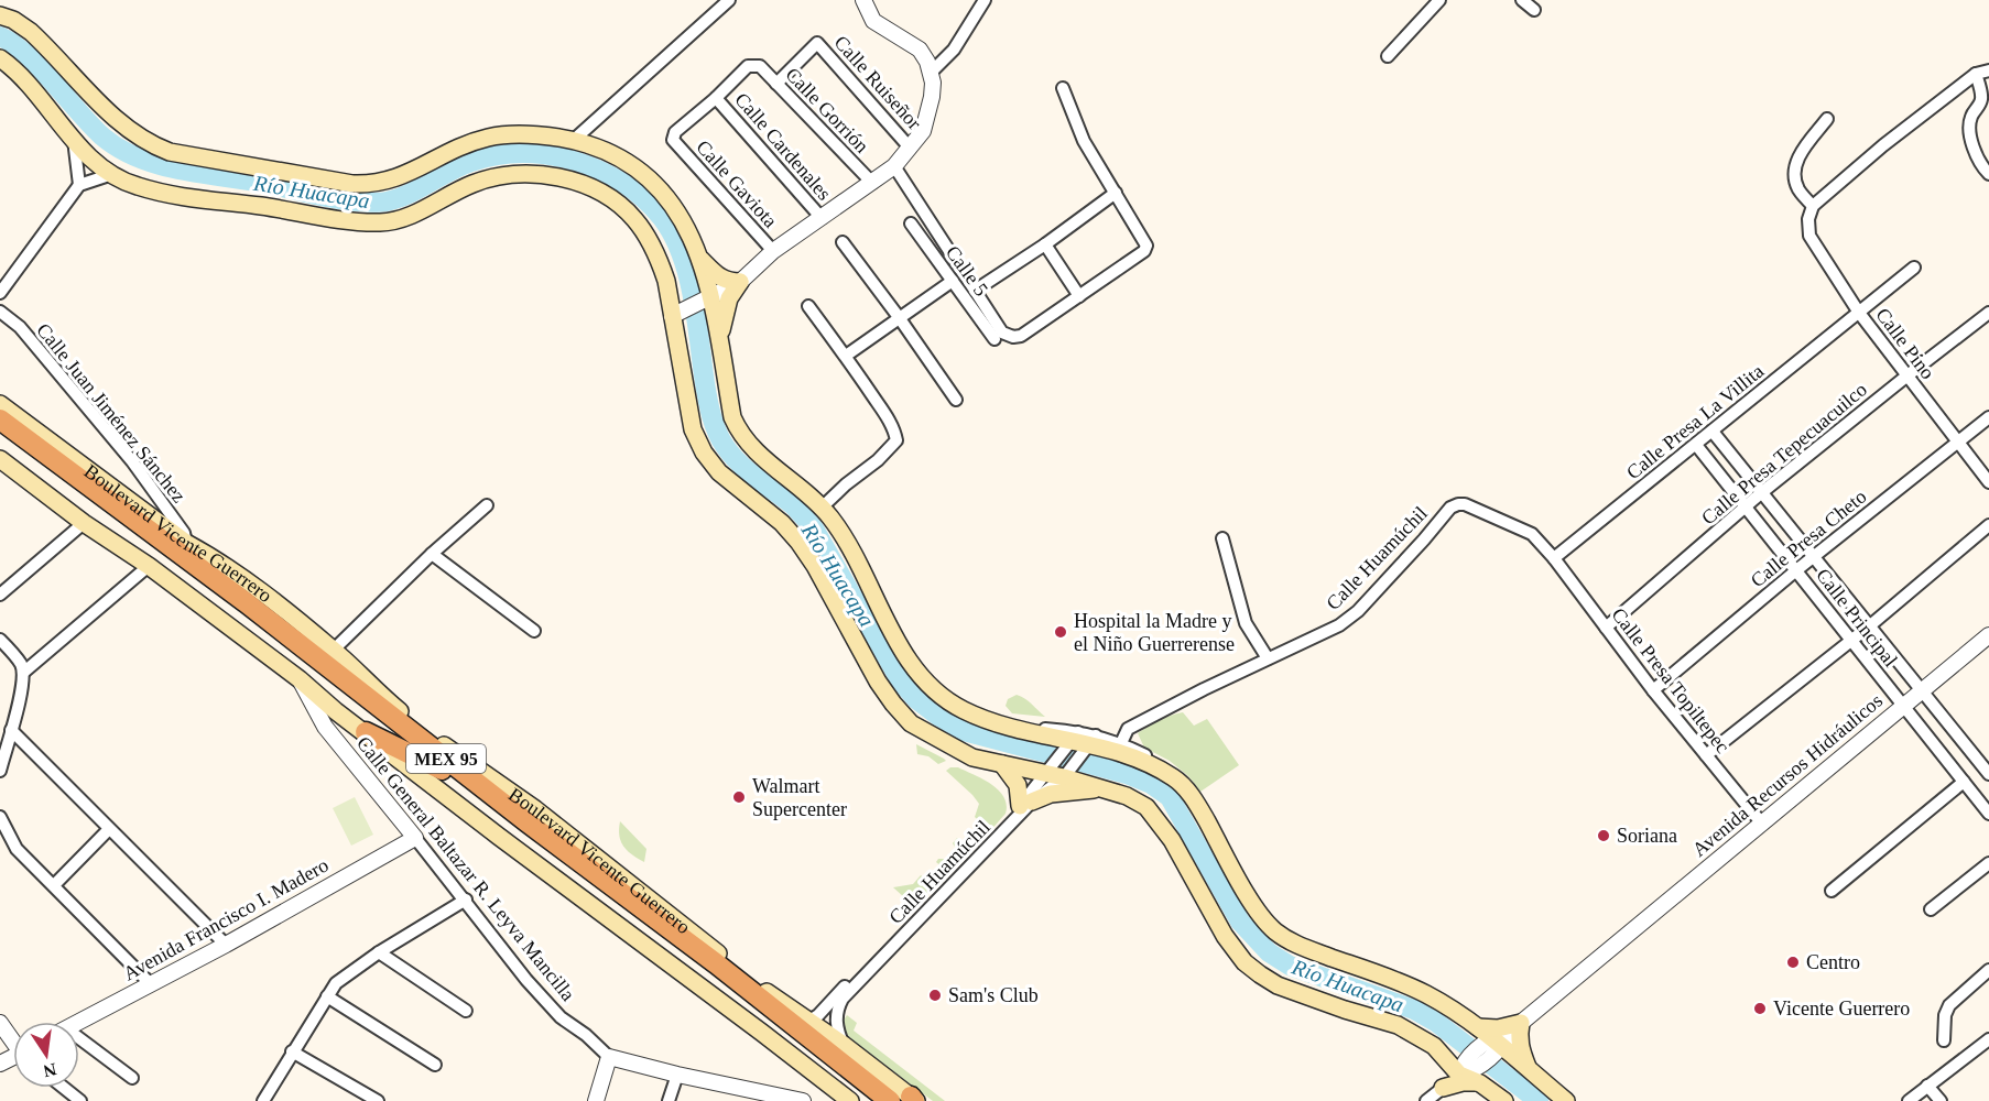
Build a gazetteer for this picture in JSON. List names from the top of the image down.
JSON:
{
  "streets": {
    "highway": ["Boulevard Vicente Guerrero", "MEX 95"],
    "street": [
      "Calle Ruiseñor",
      "Calle Gorrión",
      "Calle Cardenales",
      "Calle Gaviota",
      "Calle 5",
      "Calle Pino",
      "Calle Juan Jiménez Sánchez",
      "Calle Presa La Villita",
      "Calle Presa Tepecuacuilco",
      "Calle Presa Cheto",
      "Calle Huamúchil",
      "Calle Principal",
      "Calle Presa Topiltepec",
      "Avenida Recursos Hidráulicos",
      "Calle General Baltazar R. Leyva Mancilla",
      "Avenida Francisco I. Madero"
    ]
  },
  "crossings": [
    ["Calle Ruiseñor", "Calle Gorrión"],
    ["Calle Gorrión", "Calle Cardenales"],
    ["Calle Gorrión", "Calle Gaviota"],
    ["Calle Cardenales", "Calle Gaviota"],
    ["Calle Pino", "Calle Presa La Villita"],
    ["Calle Pino", "Calle Presa Tepecuacuilco"],
    ["Calle Pino", "Calle Presa Cheto"],
    ["Calle Juan Jiménez Sánchez", "Boulevard Vicente Guerrero"],
    ["Calle Presa La Villita", "Calle Principal"],
    ["Calle Presa La Villita", "Calle Presa Topiltepec"],
    ["Calle Presa Tepecuacuilco", "Calle Principal"],
    ["Calle Presa Tepecuacuilco", "Calle Presa Topiltepec"],
    ["Boulevard Vicente Guerrero", "Calle Huamúchil"],
    ["Boulevard Vicente Guerrero", "Calle General Baltazar R. Leyva Mancilla"],
    ["Calle Presa Cheto", "Calle Principal"],
    ["Calle Presa Cheto", "Calle Presa Topiltepec"],
    ["Calle Huamúchil", "Calle Presa Topiltepec"],
    ["Calle Principal", "Avenida Recursos Hidráulicos"],
    ["Calle Presa Topiltepec", "Avenida Recursos Hidráulicos"],
    ["Calle General Baltazar R. Leyva Mancilla", "Avenida Francisco I. Madero"]
  ],
  "water": ["Río Huacapa"],
  "places": [
    "Hospital la Madre y el Niño Guerrerense",
    "Walmart Supercenter",
    "Soriana",
    "Centro",
    "Sam's Club",
    "Vicente Guerrero"
  ],
  "north": "bottom"
}
